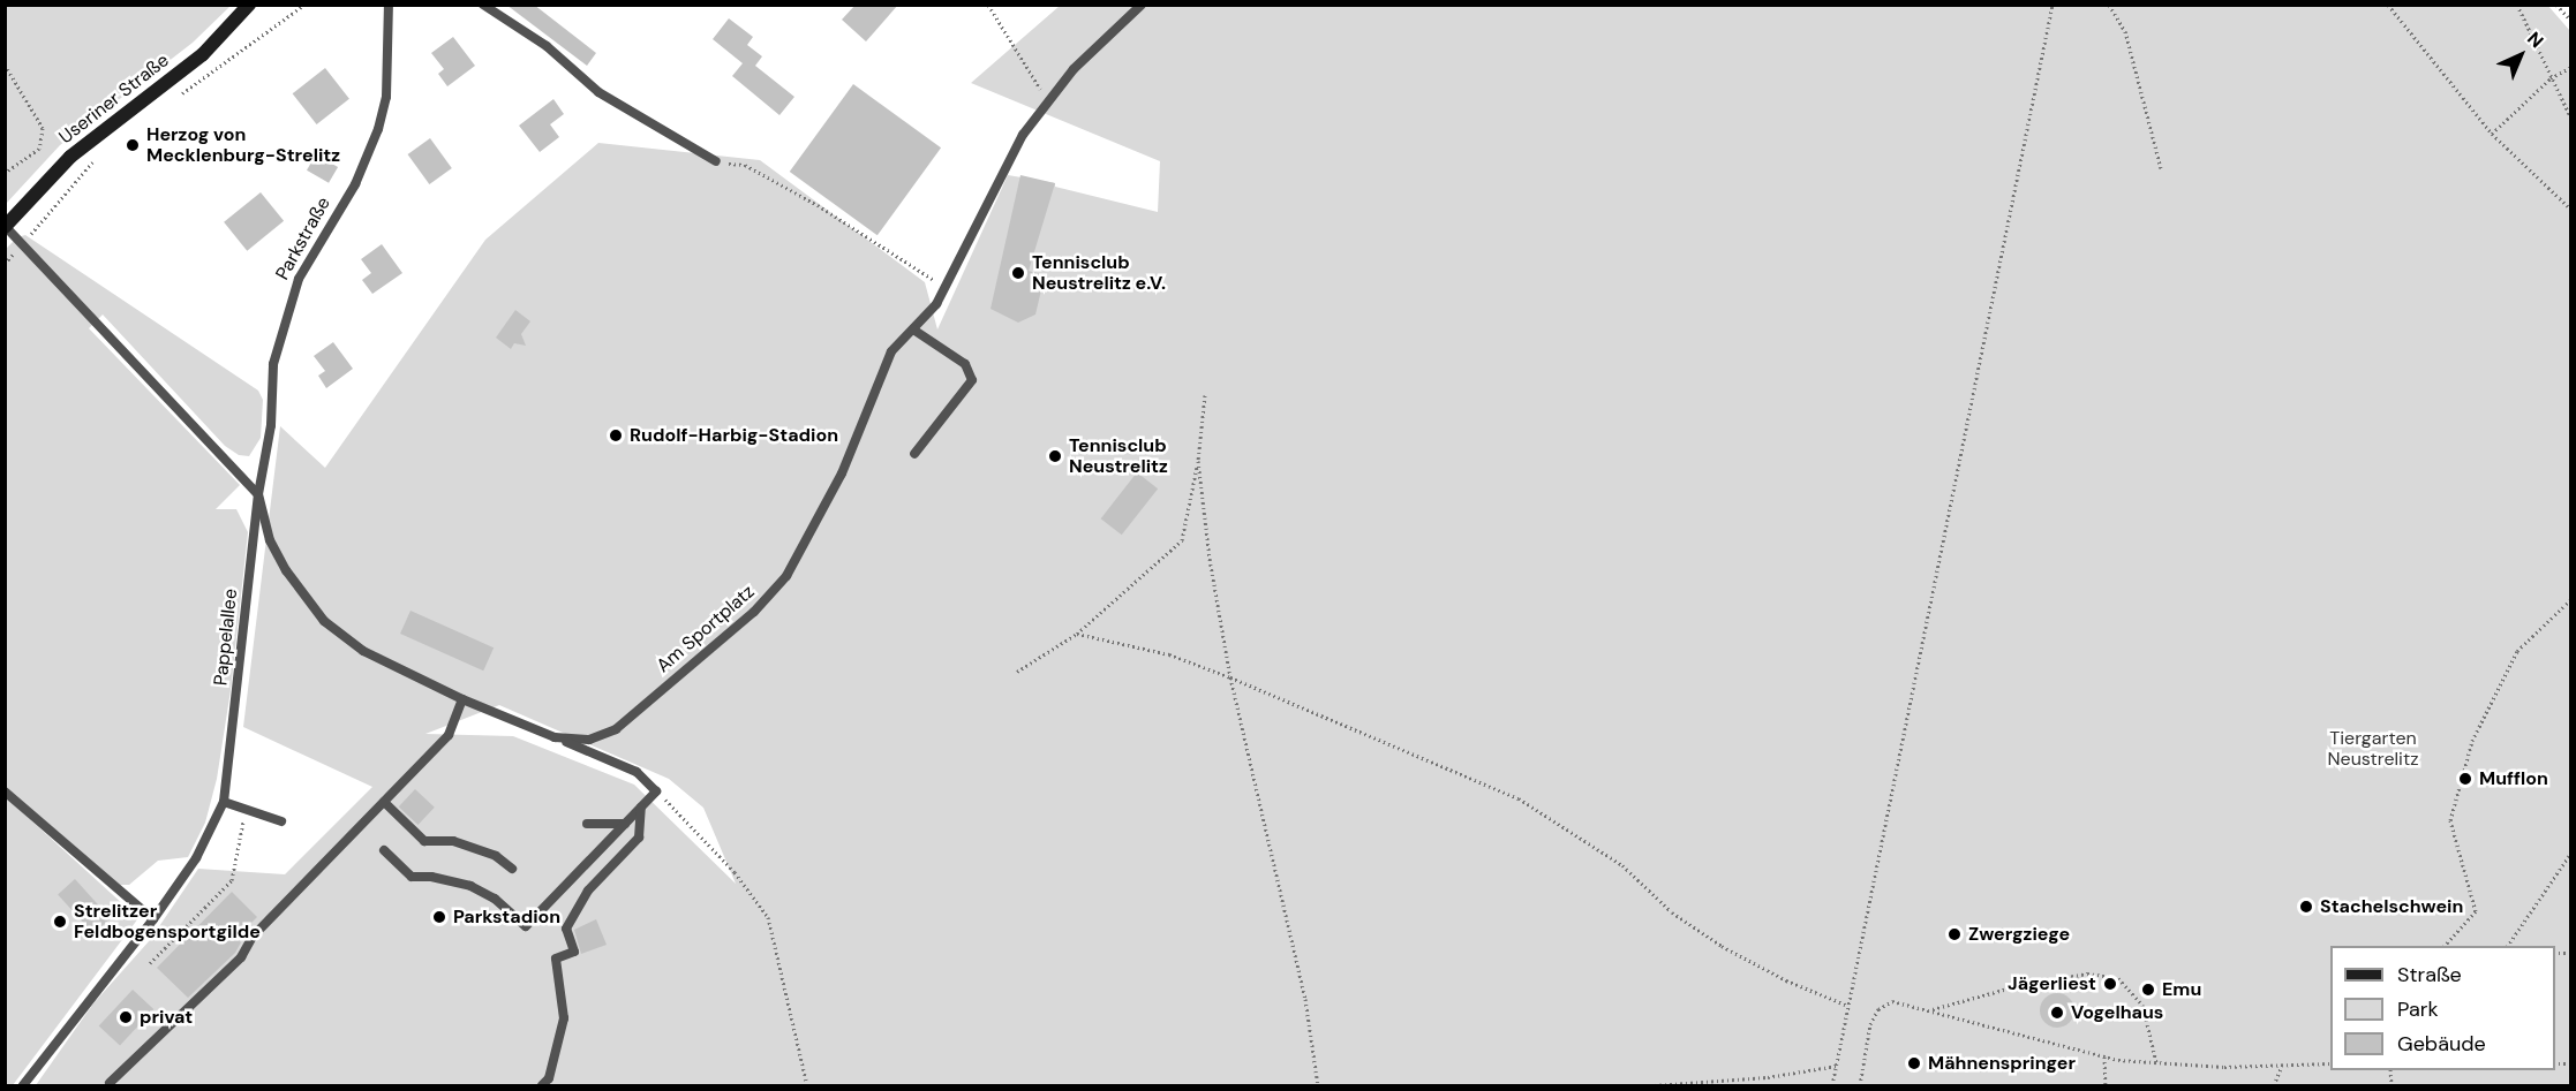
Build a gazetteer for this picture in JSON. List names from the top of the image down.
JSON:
{
  "streets": {
    "main road": ["Useriner Straße"],
    "lane": ["Parkstraße", "Am Sportplatz", "Pappelallee"]
  },
  "crossings": [
    ["Parkstraße", "Am Sportplatz"],
    ["Parkstraße", "Pappelallee"],
    ["Am Sportplatz", "Pappelallee"]
  ],
  "parks": ["Tiergarten Neustrelitz"],
  "places": [
    "Herzog von Mecklenburg-Strelitz",
    "Tennisclub Neustrelitz e.V.",
    "Rudolf-Harbig-Stadion",
    "Tennisclub Neustrelitz",
    "Mufflon",
    "Stachelschwein",
    "Parkstadion",
    "Strelitzer Feldbogensportgilde",
    "Zwergziege",
    "Jägerliest",
    "Emu",
    "Vogelhaus",
    "privat",
    "Mähnenspringer"
  ],
  "legend": ["Straße", "Park", "Gebäude"],
  "north": "top right"
}
